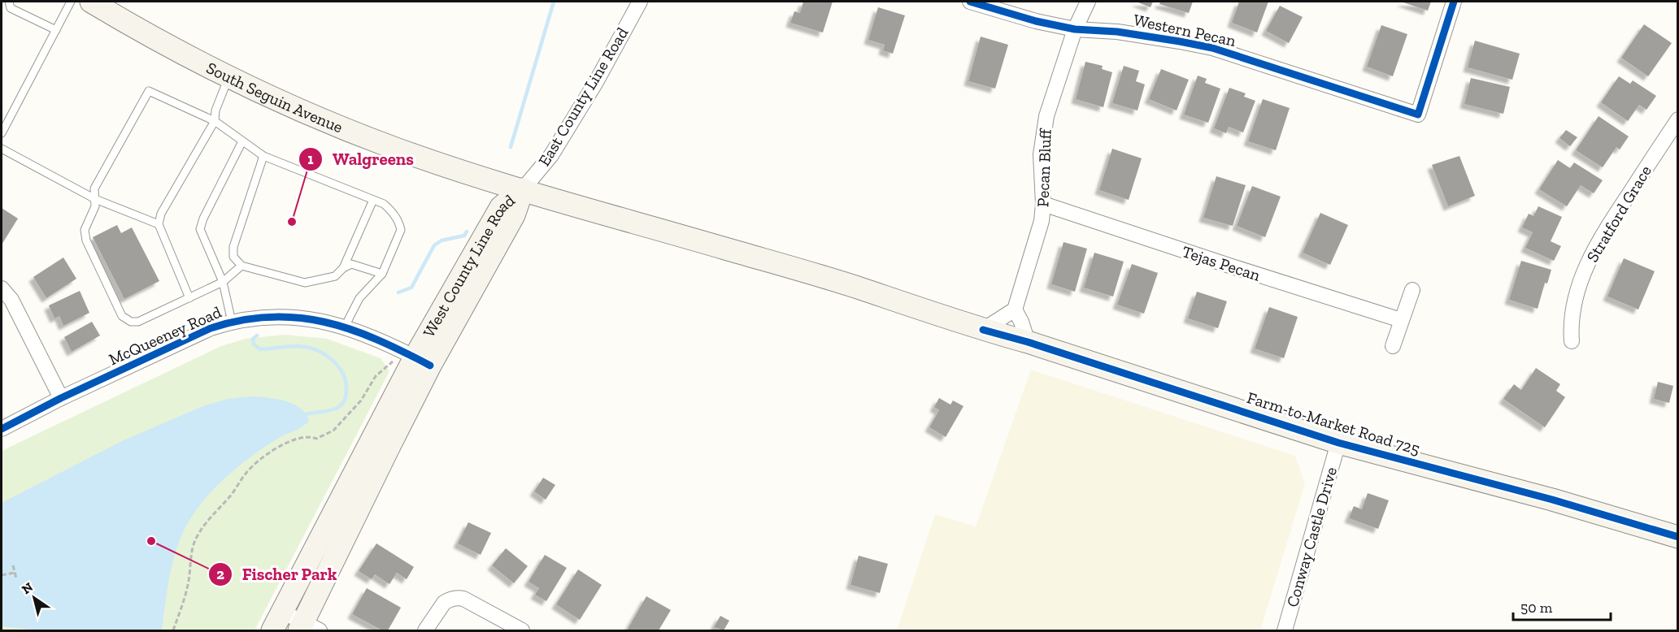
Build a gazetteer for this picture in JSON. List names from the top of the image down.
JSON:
{
  "streets": {
    "main road": ["South Seguin Avenue", "West County Line Road", "Farm-to-Market Road 725"],
    "street": [
      "Western Pecan",
      "East County Line Road",
      "Pecan Bluff",
      "Stratford Grace",
      "Tejas Pecan",
      "McQueeney Road",
      "Conway Castle Drive"
    ]
  },
  "crossings": [
    ["Western Pecan", "Pecan Bluff"],
    ["South Seguin Avenue", "East County Line Road"],
    ["South Seguin Avenue", "West County Line Road"],
    ["South Seguin Avenue", "Farm-to-Market Road 725"],
    ["East County Line Road", "West County Line Road"],
    ["Pecan Bluff", "Tejas Pecan"],
    ["West County Line Road", "McQueeney Road"],
    ["Farm-to-Market Road 725", "Conway Castle Drive"]
  ],
  "places": ["Walgreens", "Fischer Park"],
  "scale_bar": "50 m",
  "north": "top left"
}
